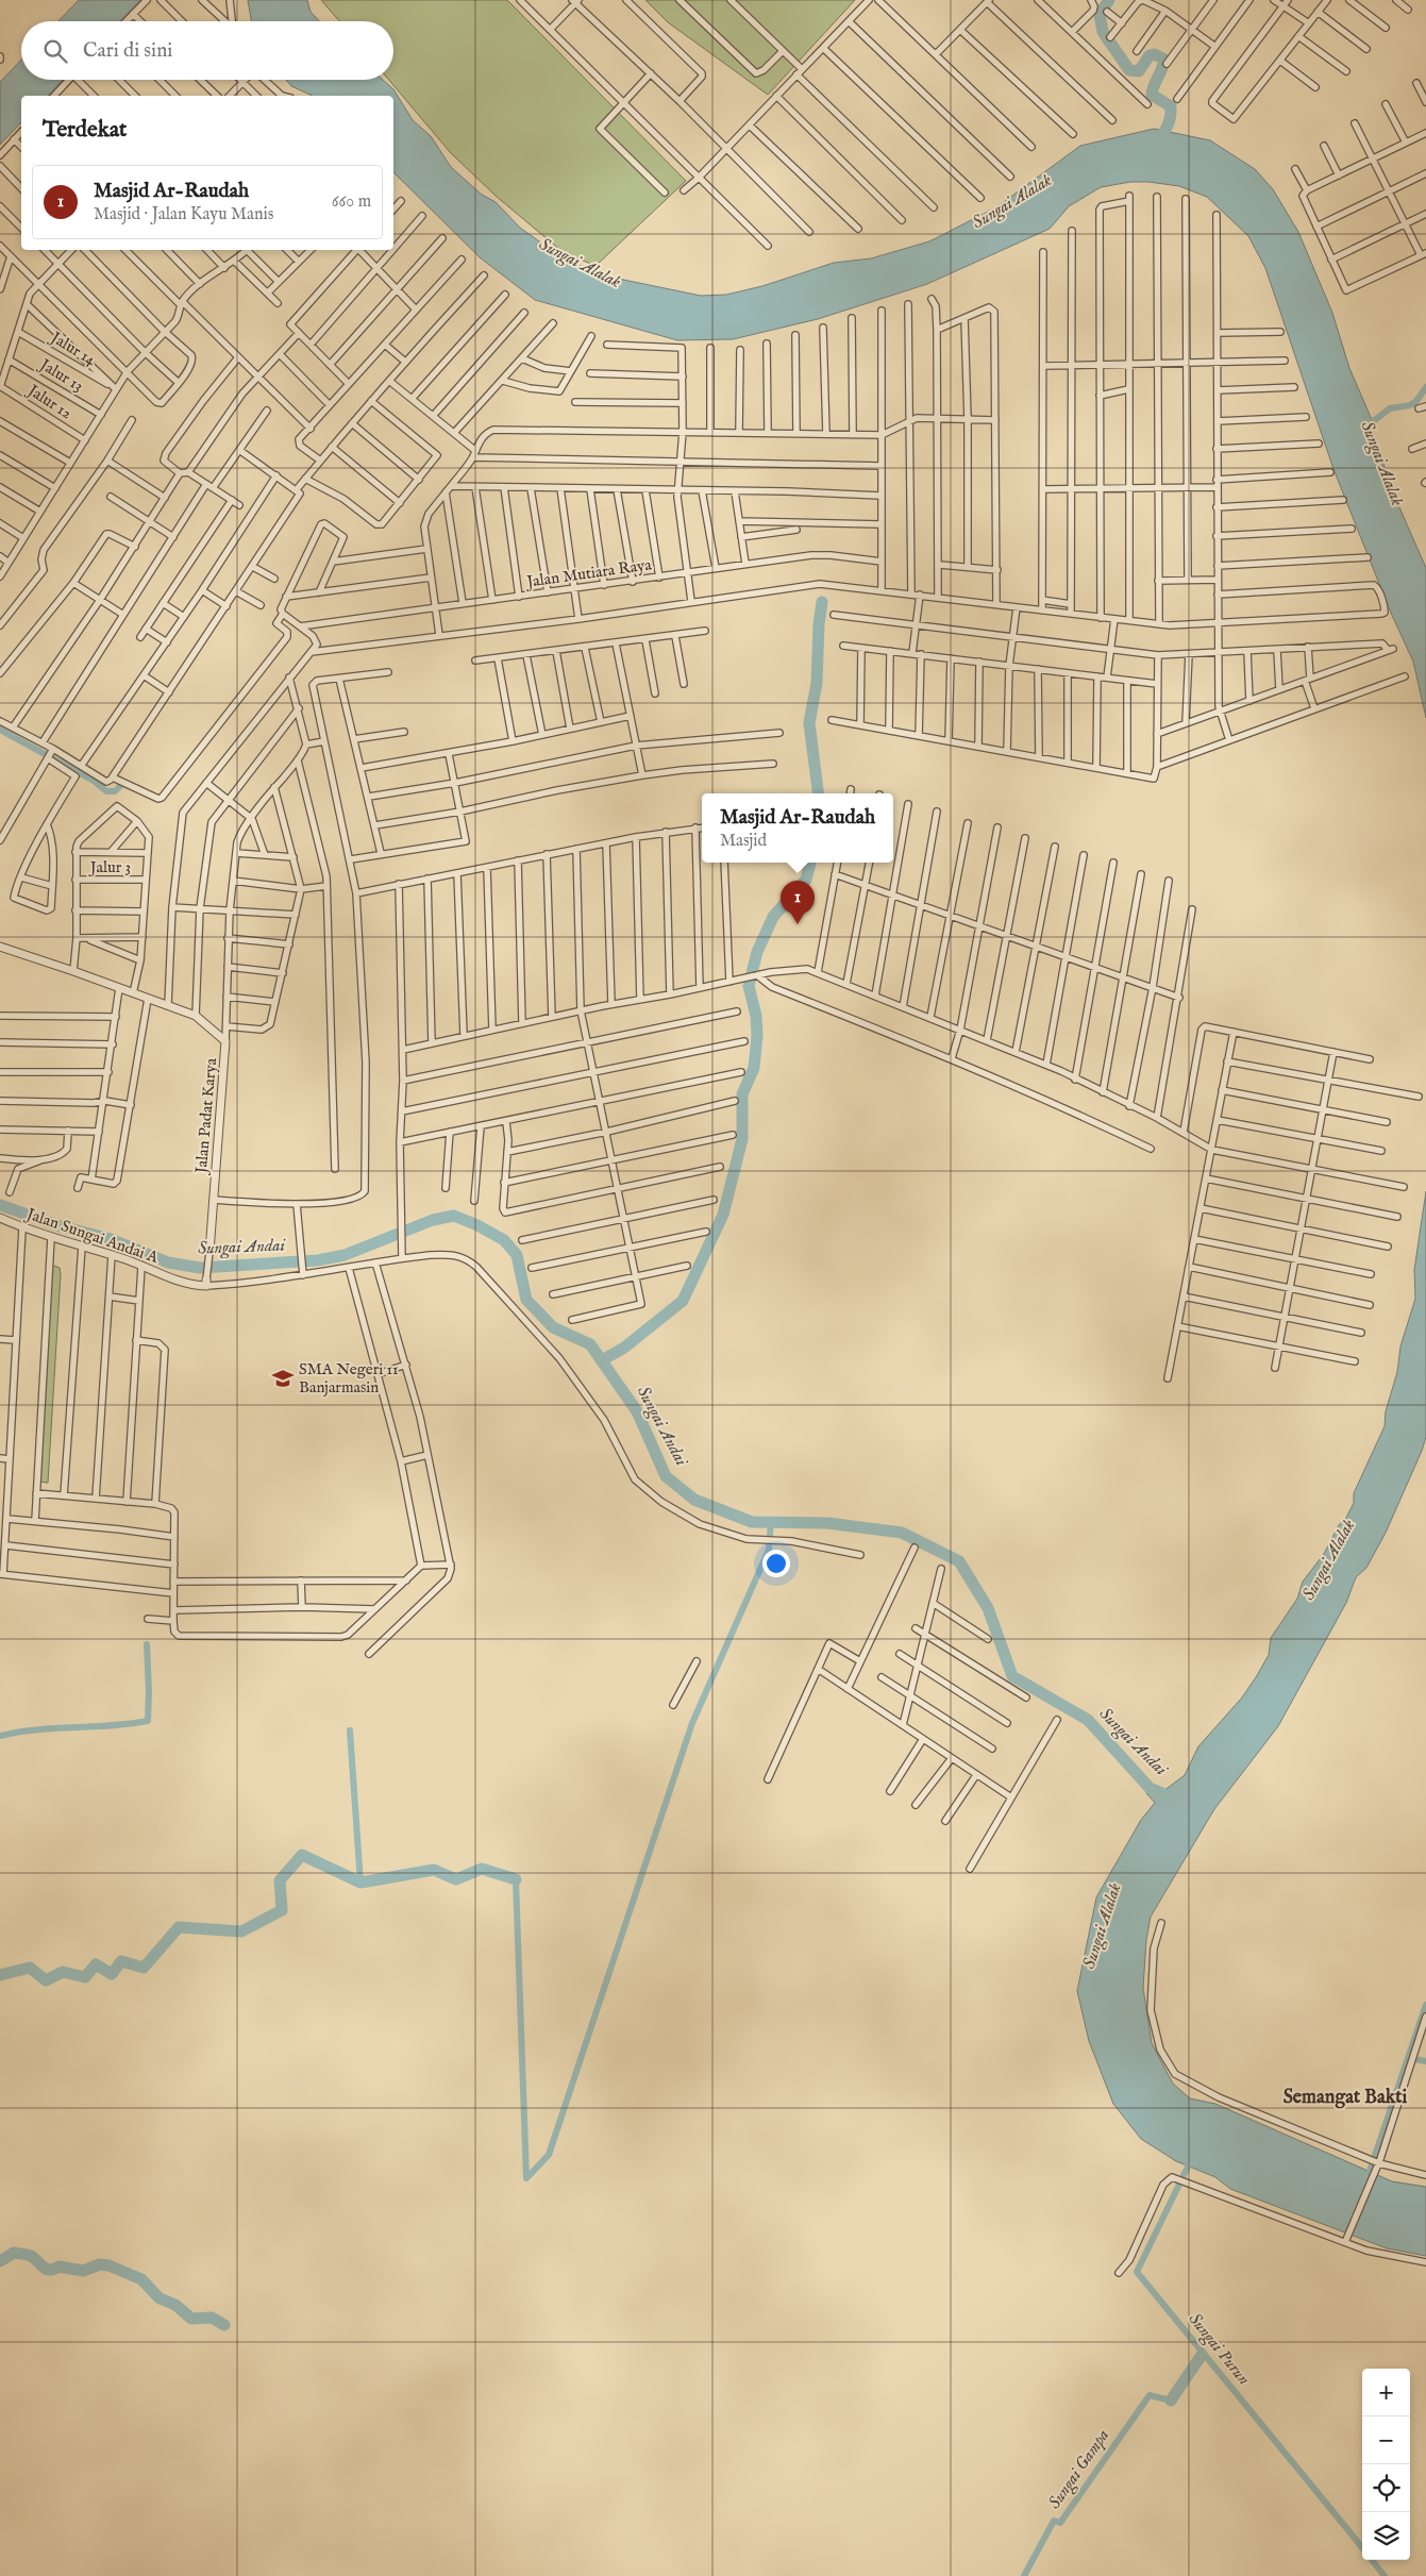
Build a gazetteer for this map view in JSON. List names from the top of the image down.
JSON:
{
  "streets": {
    "street": [
      "Jalur 14",
      "Jalur 13",
      "Jalur 12",
      "Jalan Mutiara Raya",
      "Jalur 3",
      "Jalan Padat Karya",
      "Jalan Sungai Andai A"
    ]
  },
  "crossings": [
    ["Jalan Padat Karya", "Jalan Sungai Andai A"]
  ],
  "districts": ["Semangat Bakti"],
  "water": [
    "Sungai Alalak",
    "Sungai Andai",
    "Sungai Purun",
    "Sungai Gampa"
  ],
  "places": {
    "school or university": ["SMA Negeri 11 Banjarmasin"]
  },
  "page": {
    "search": "Cari di sini",
    "heading": "Terdekat",
    "list": [
      {
        "mark": "1",
        "name": "Masjid Ar-Raudah",
        "note": "Masjid · Jalan Kayu Manis",
        "value": "660 m"
      }
    ],
    "popup": ["Masjid Ar-Raudah", "Masjid"],
    "pins": "1",
    "map_buttons": ["+", "−"]
  }
}
